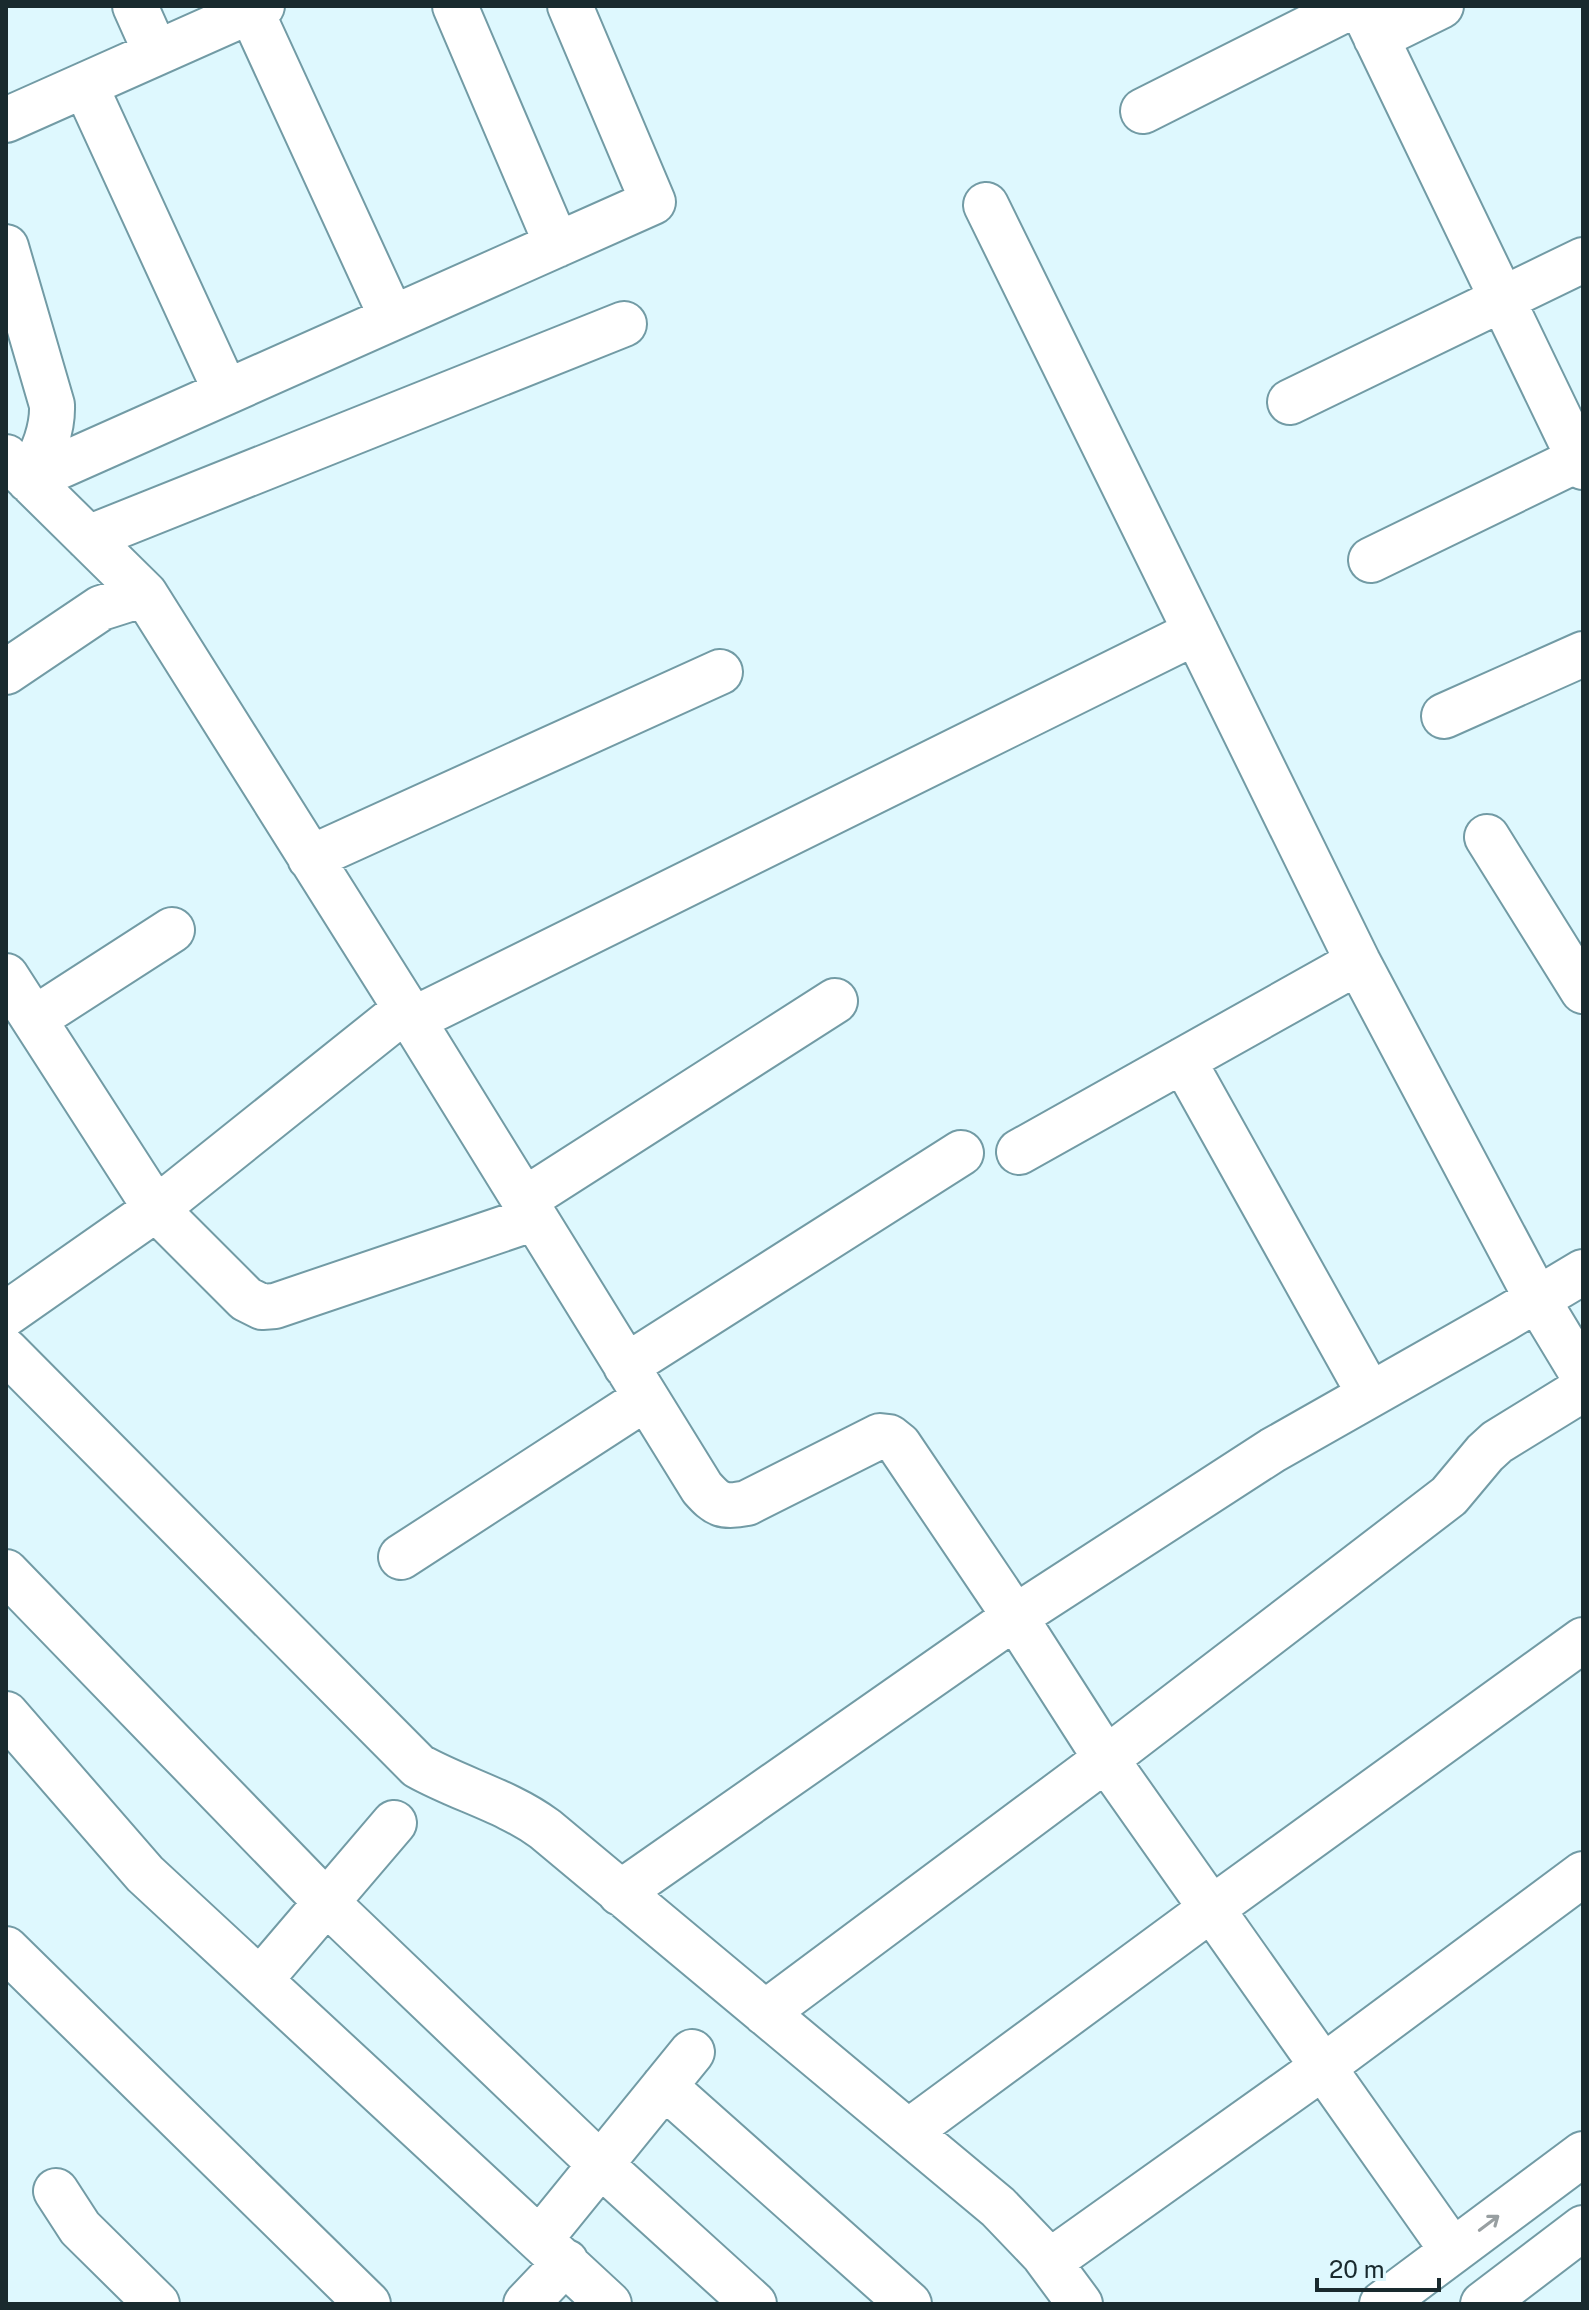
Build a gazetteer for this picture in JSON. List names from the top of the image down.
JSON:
{
  "scale_bar": "20 m"
}
